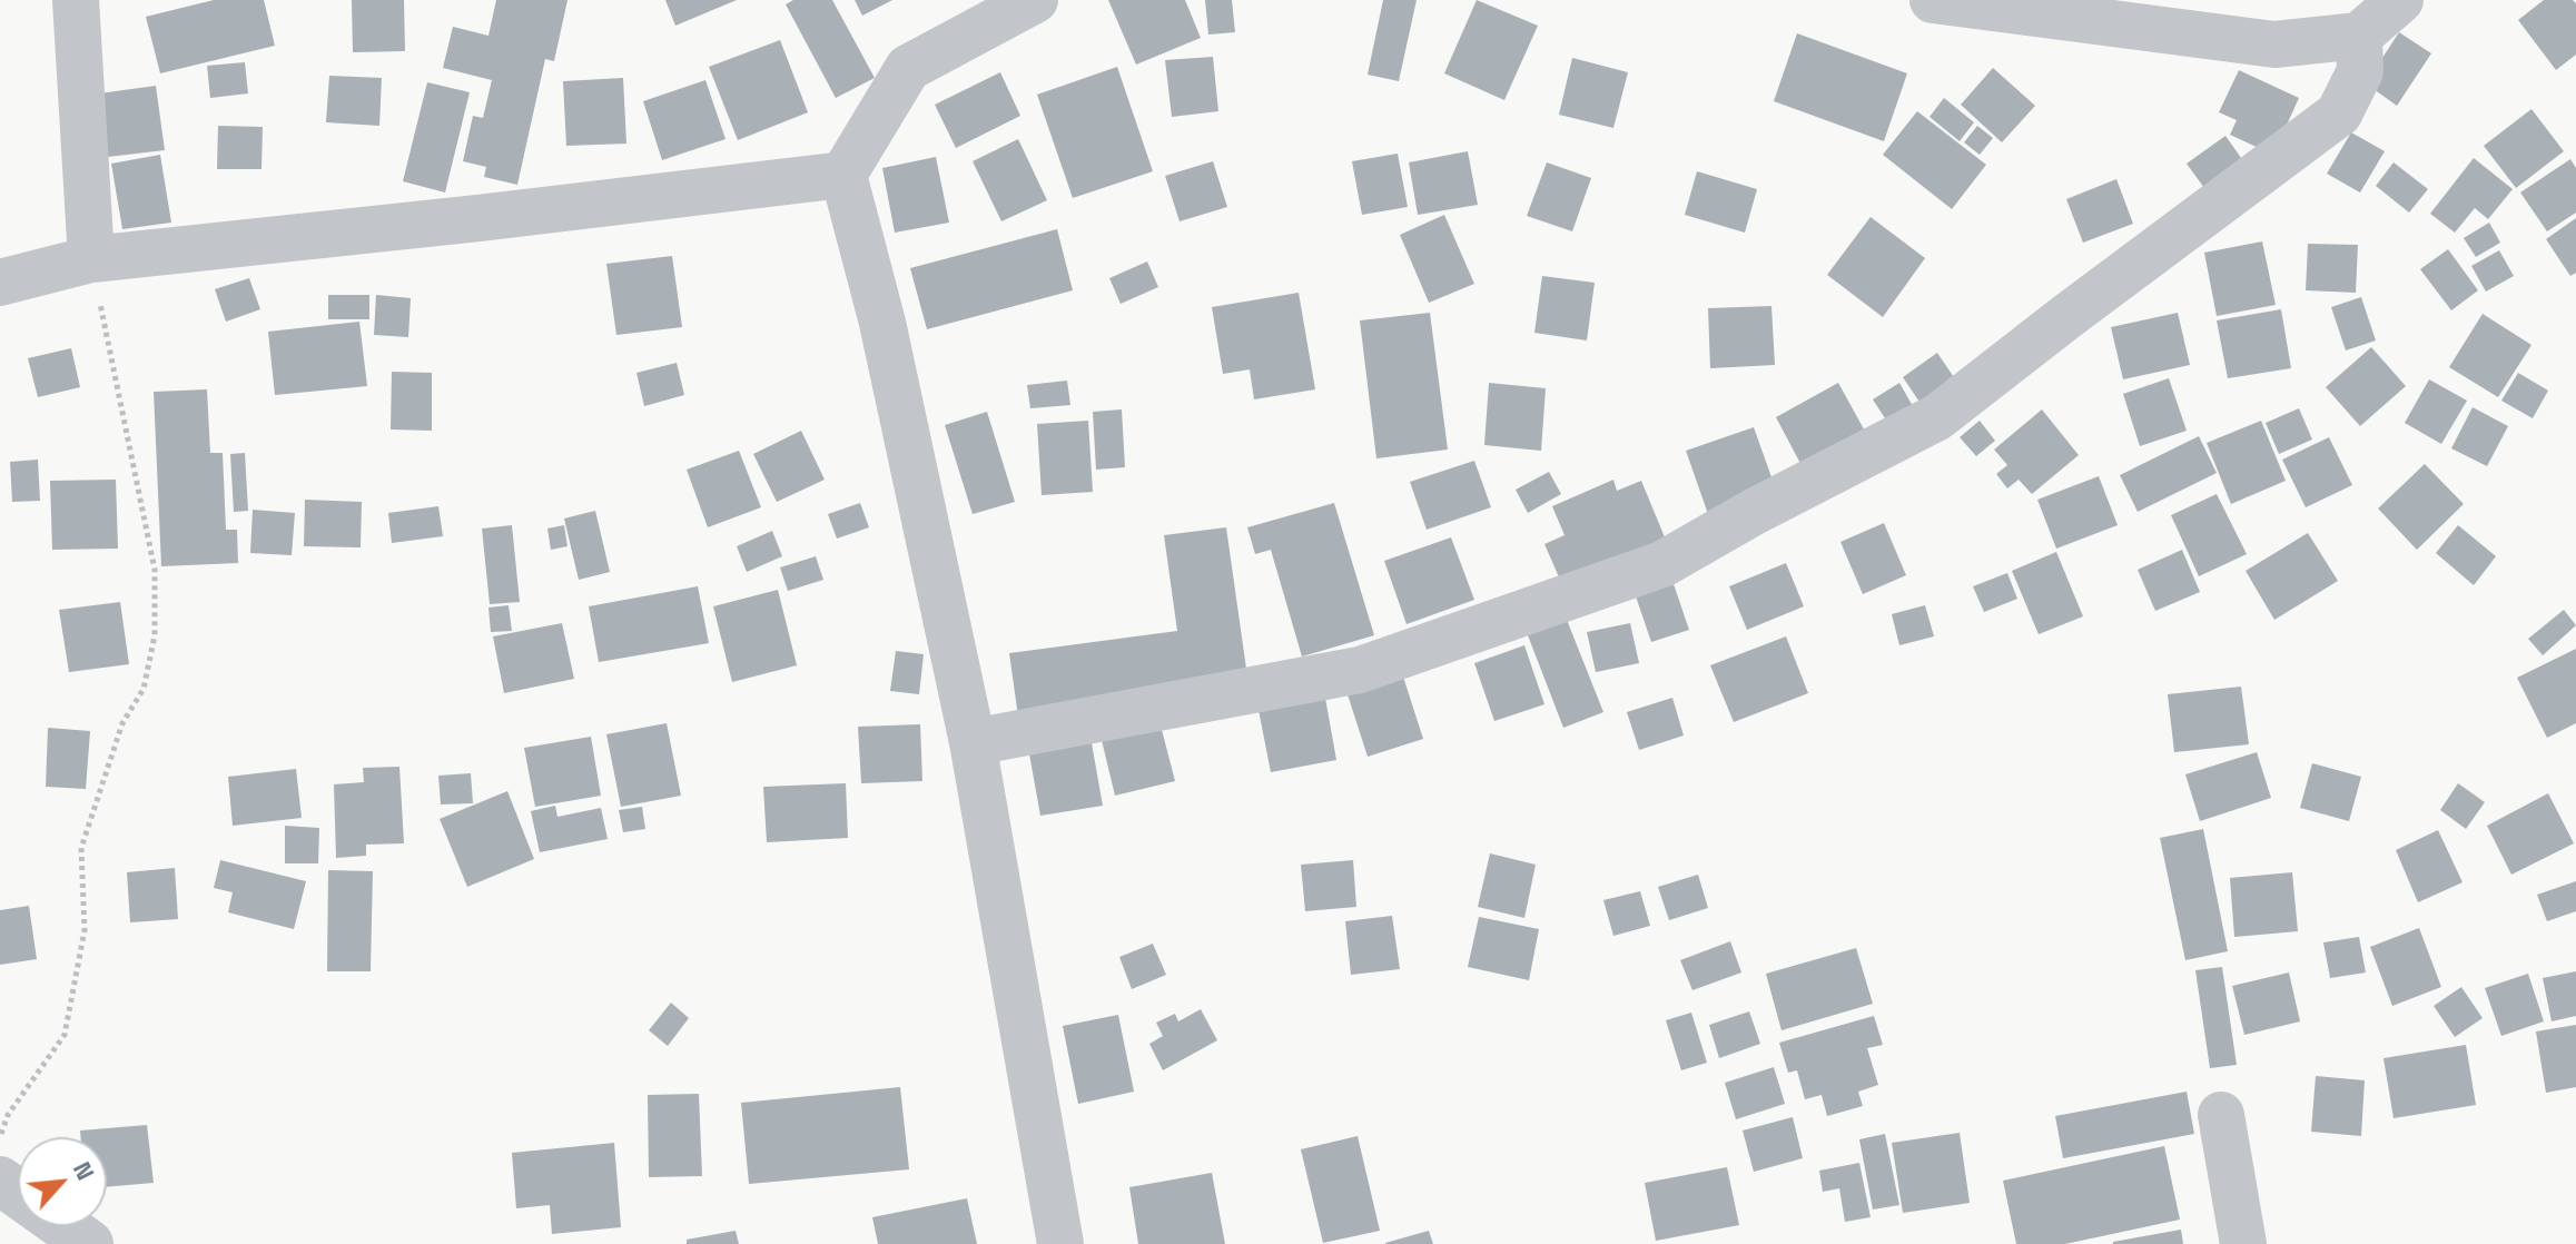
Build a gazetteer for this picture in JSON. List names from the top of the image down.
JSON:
{
  "north": "top right"
}
